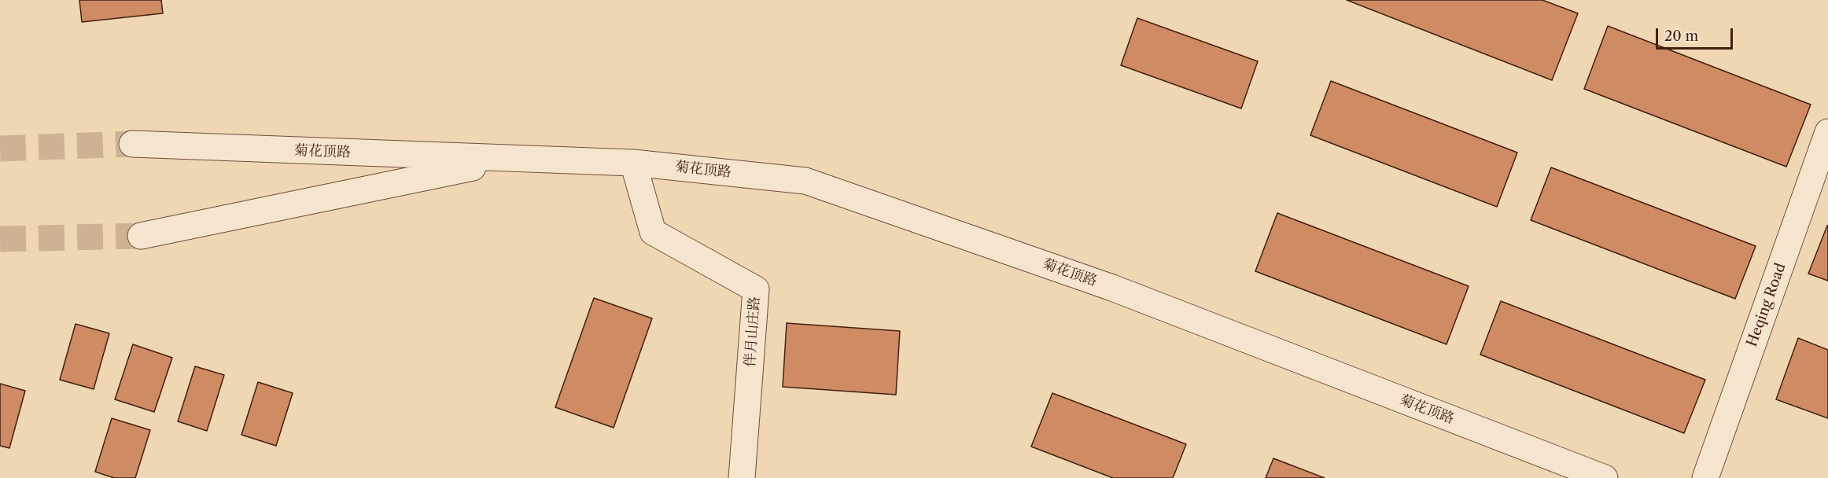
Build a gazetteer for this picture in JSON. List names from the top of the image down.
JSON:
{
  "streets": {
    "street": ["菊花顶路", "Heqing Road", "伴月山庄路"]
  },
  "crossings": [
    ["菊花顶路", "伴月山庄路"]
  ],
  "scale_bar": "20 m"
}
